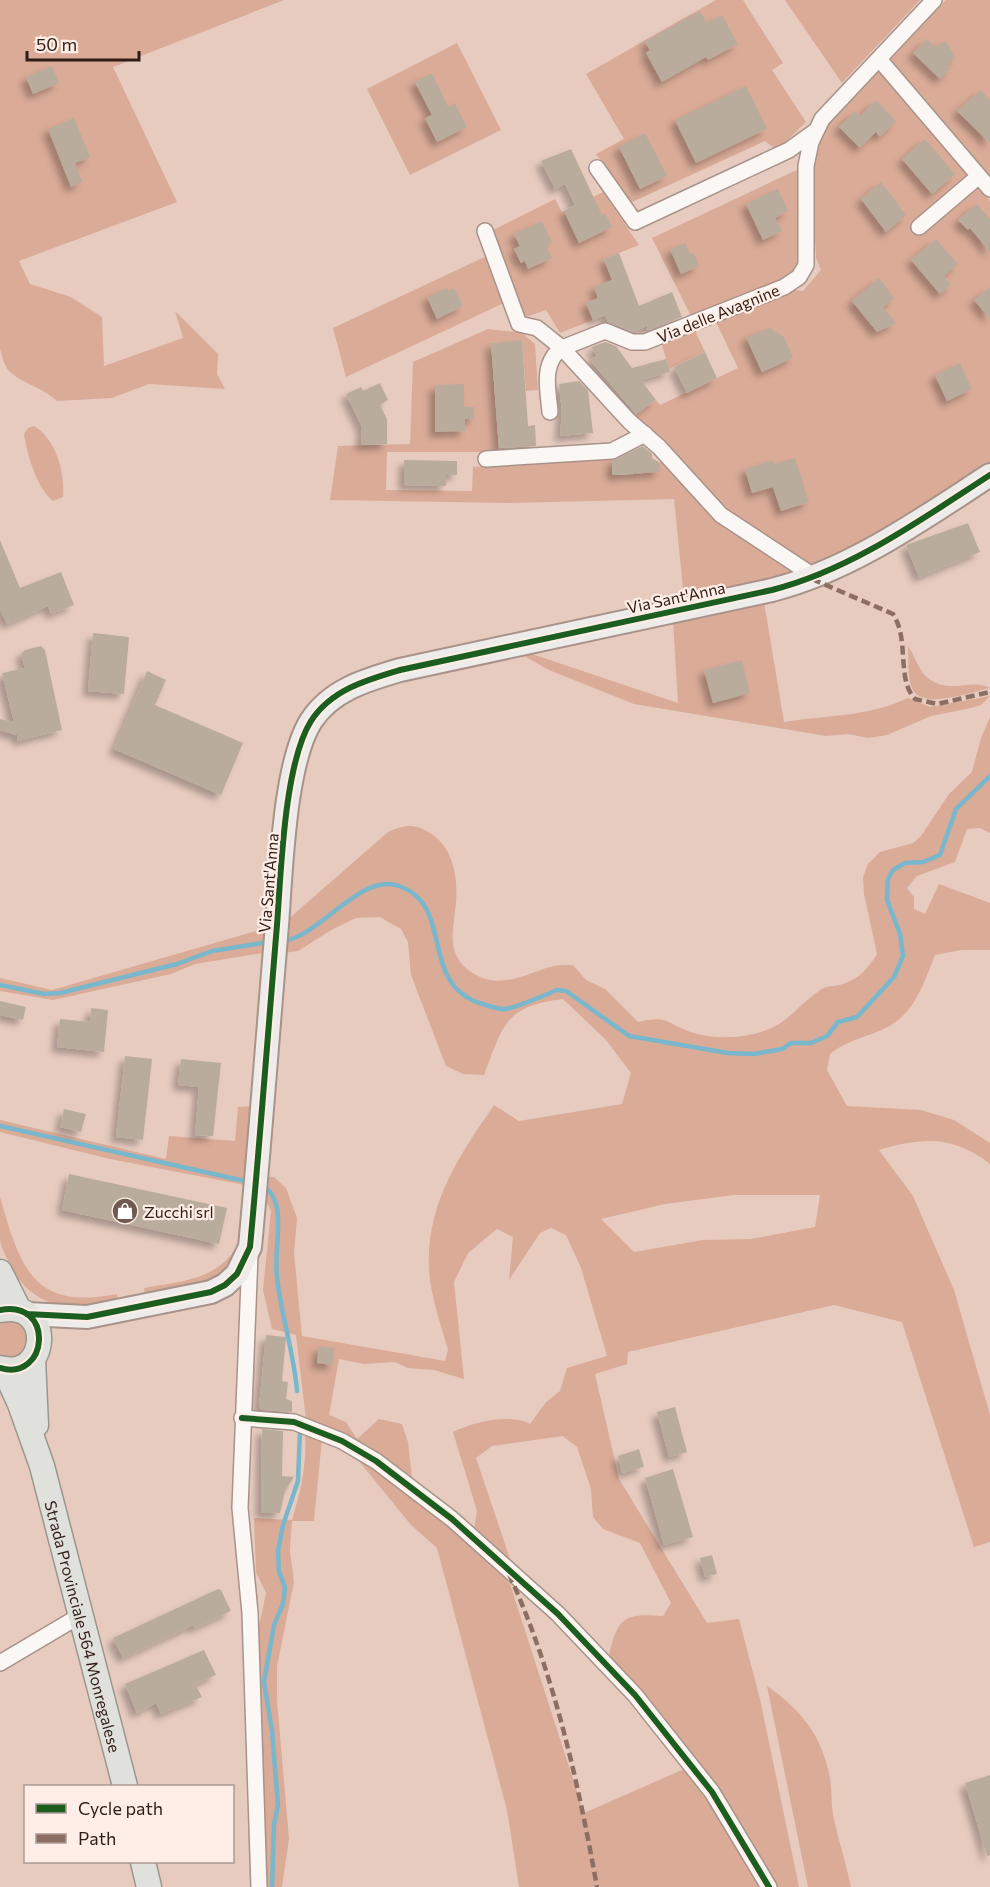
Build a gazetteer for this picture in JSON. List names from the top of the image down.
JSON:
{
  "streets": {
    "main road": ["Strada Provinciale 564 Monregalese"],
    "street": ["Via delle Avagnine", "Via Sant'Anna"]
  },
  "crossings": [
    ["Via Sant'Anna", "Strada Provinciale 564 Monregalese"]
  ],
  "places": {
    "shop": ["Zucchi srl"]
  },
  "legend": ["Cycle path", "Path"],
  "scale_bar": "50 m"
}
